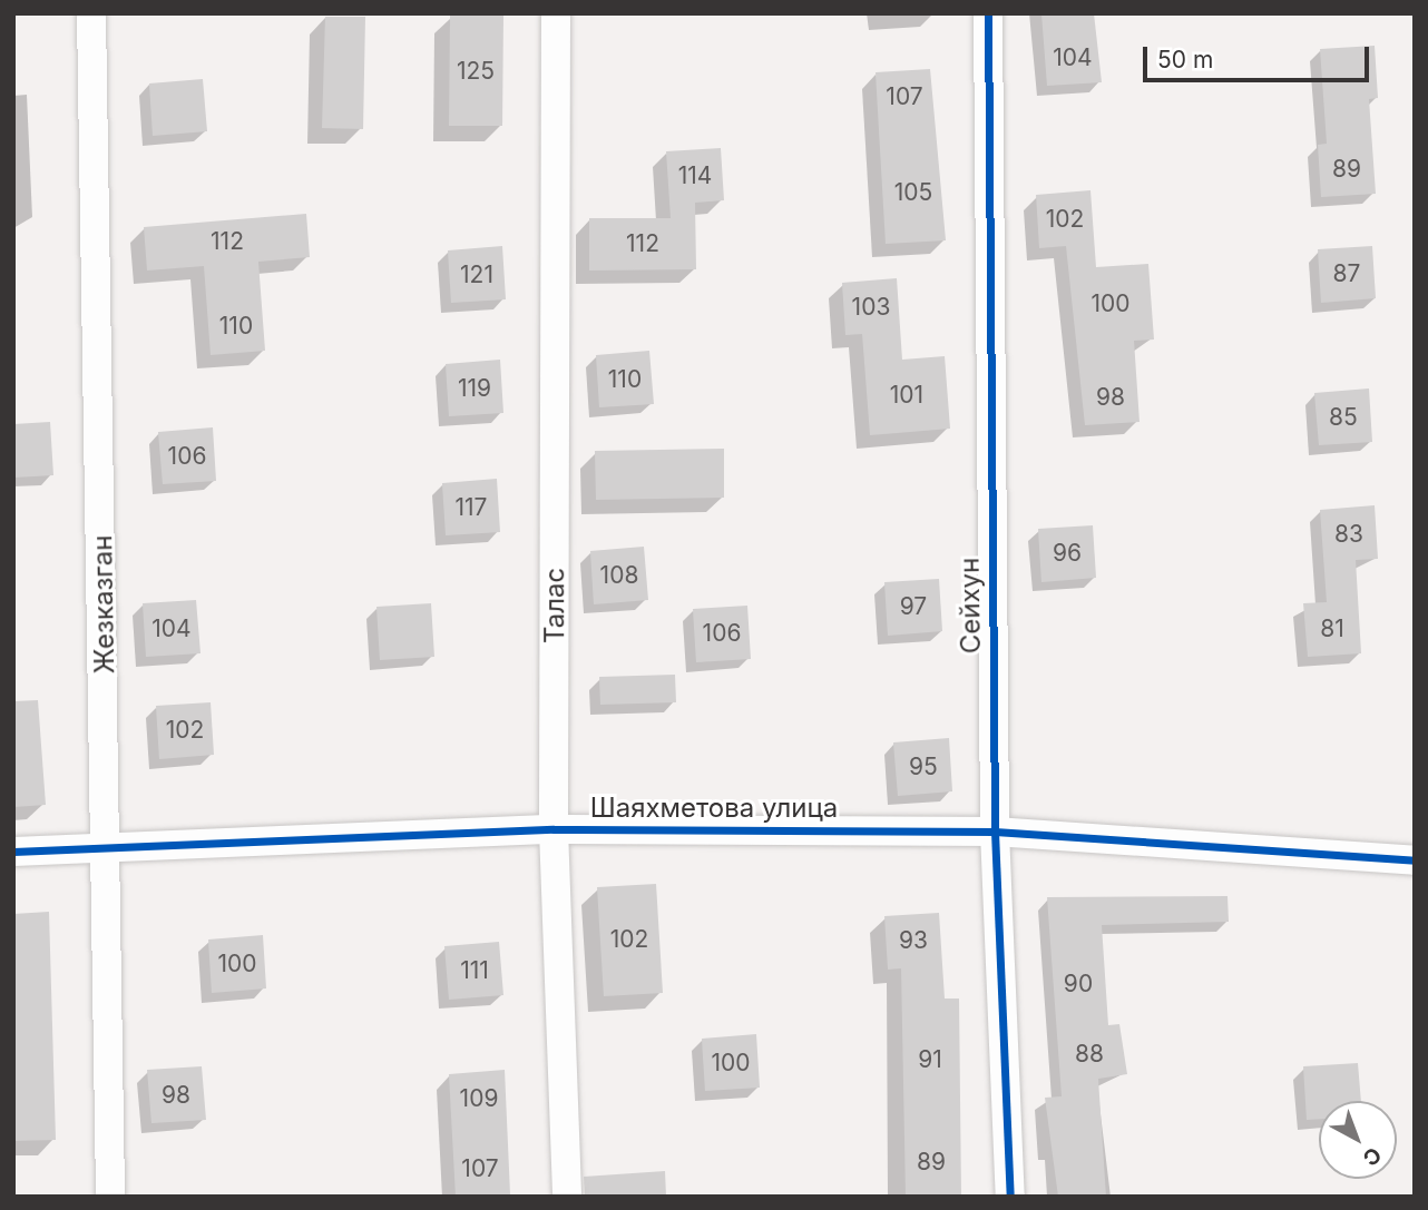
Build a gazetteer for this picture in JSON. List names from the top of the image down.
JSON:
{
  "streets": {
    "street": [
      "Жезказган",
      "Талас",
      "Сейхун",
      "Шаяхметова улица"
    ]
  },
  "crossings": [
    ["Жезказган", "Шаяхметова улица"],
    ["Талас", "Шаяхметова улица"],
    ["Сейхун", "Шаяхметова улица"]
  ],
  "house_numbers": [
    "104",
    "125",
    "107",
    "89",
    "114",
    "105",
    "102",
    "112",
    "112",
    "87",
    "121",
    "100",
    "103",
    "110",
    "110",
    "119",
    "101",
    "98",
    "85",
    "106",
    "117",
    "83",
    "96",
    "108",
    "97",
    "104",
    "81",
    "106",
    "102",
    "95",
    "102",
    "93",
    "100",
    "111",
    "90",
    "88",
    "91",
    "100",
    "98",
    "109",
    "89",
    "107"
  ],
  "scale_bar": "50 m",
  "north": "bottom right"
}
